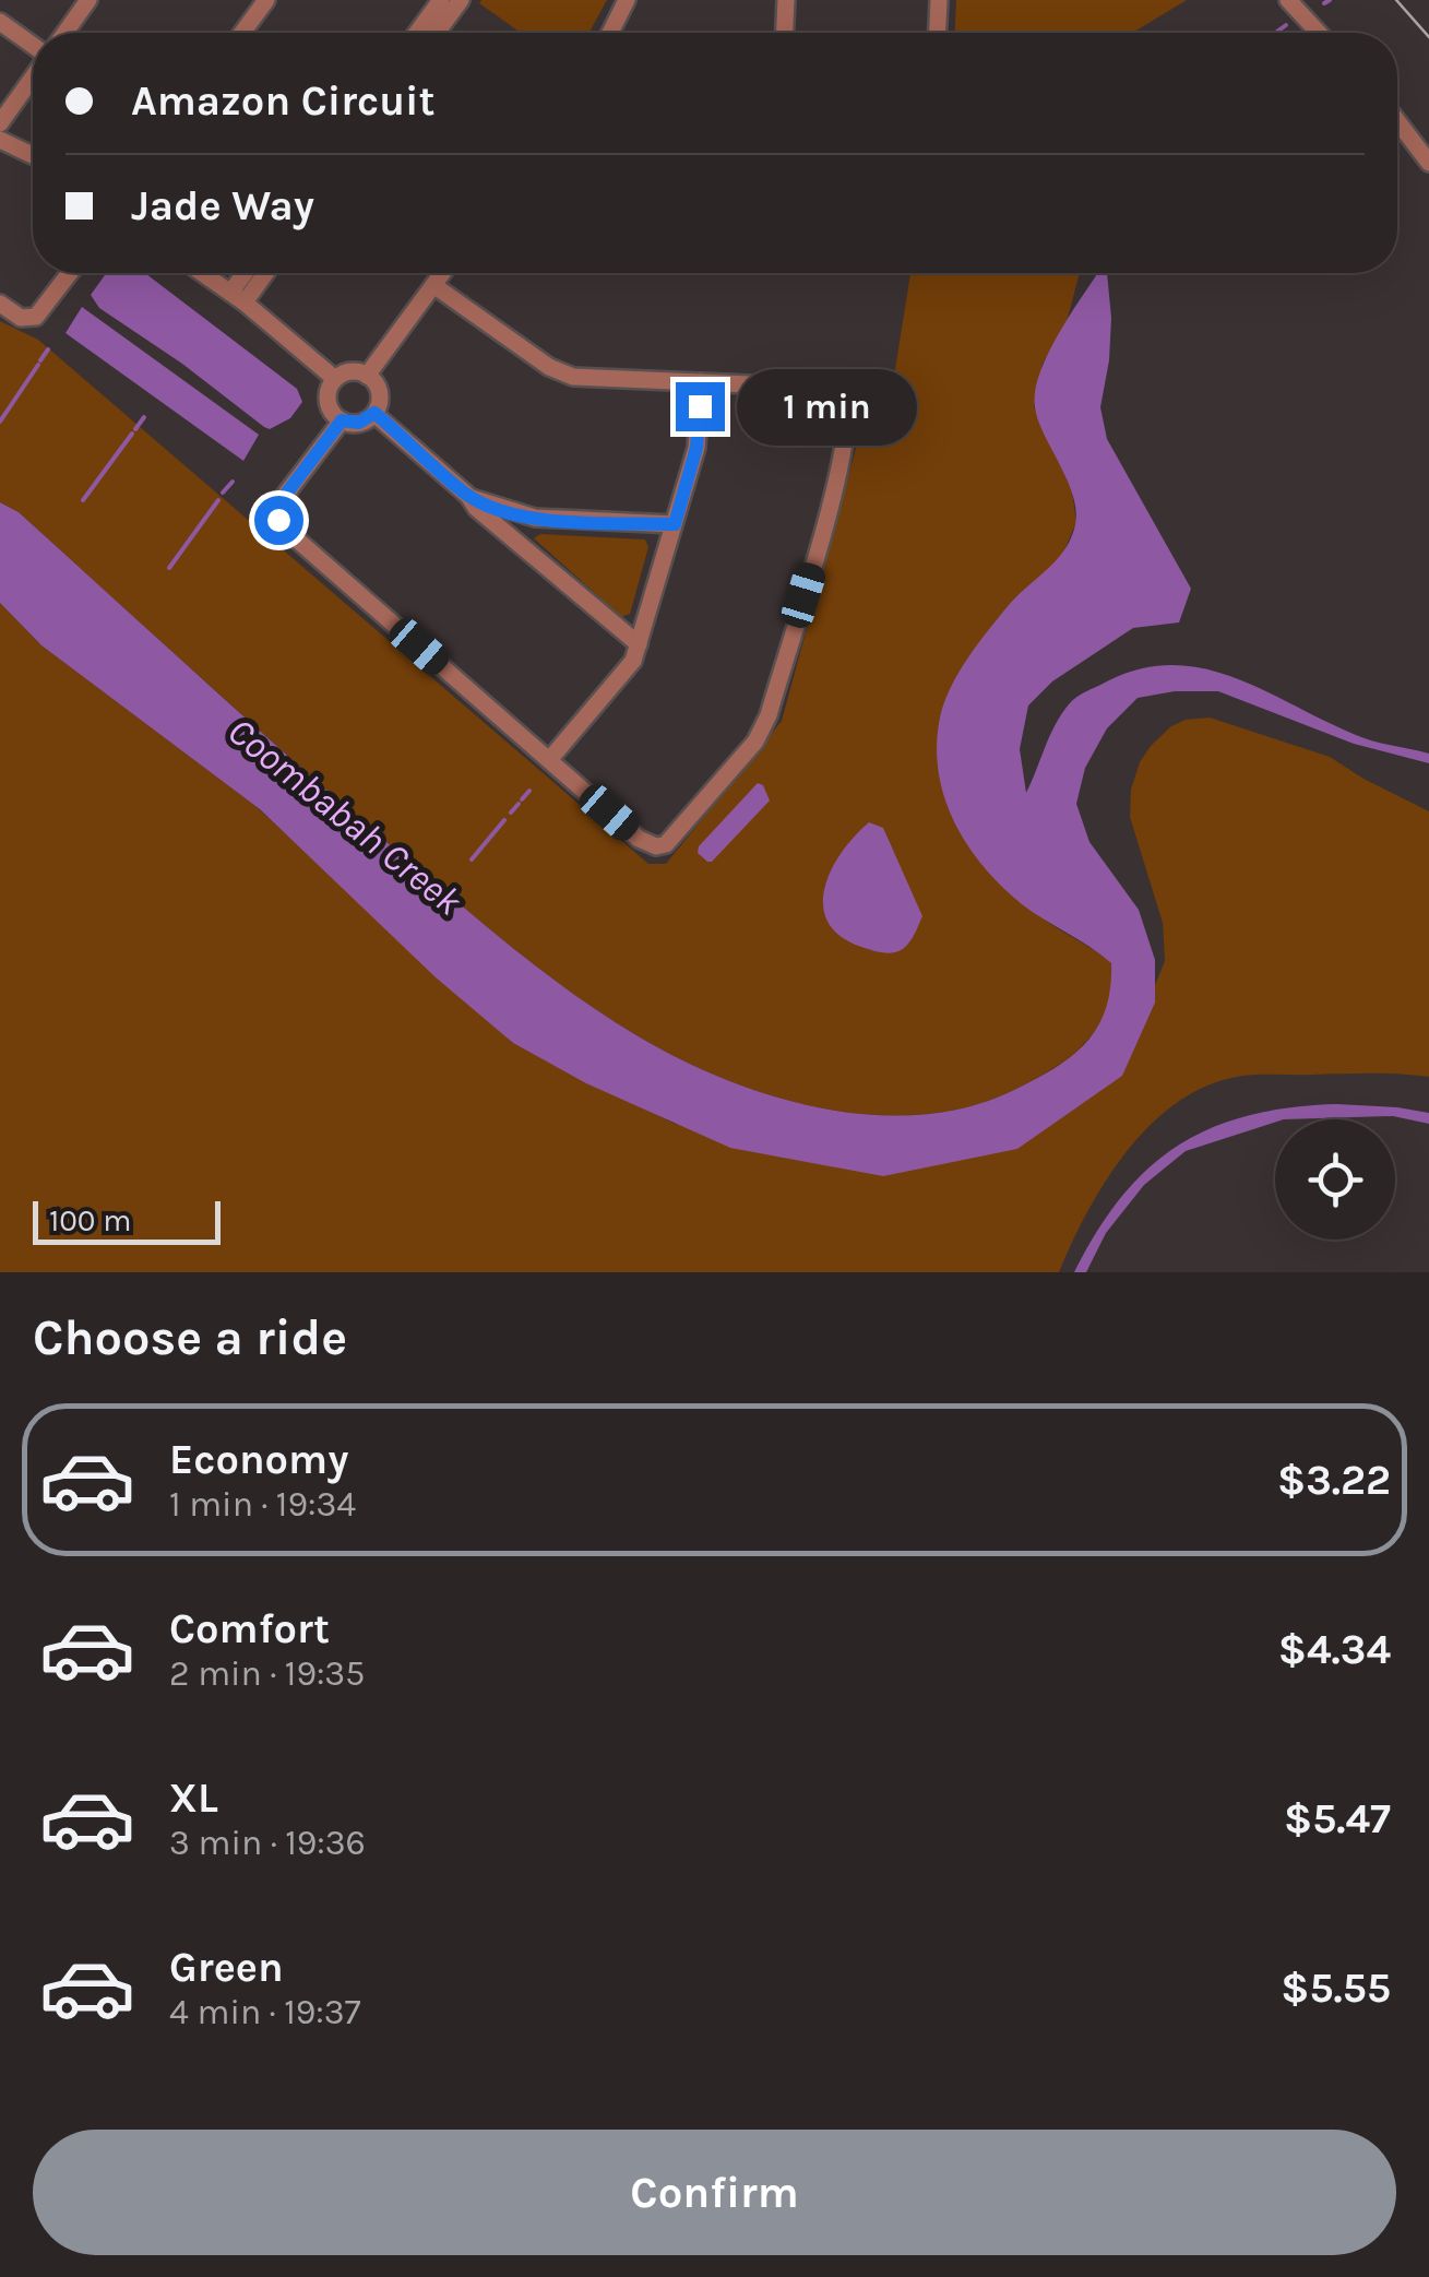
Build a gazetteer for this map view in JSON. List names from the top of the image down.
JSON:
{
  "water": ["Coombabah Creek"],
  "scale_bar": "100 m",
  "page": {
    "banner": ["Amazon Circuit", "Jade Way"],
    "bubble": "1 min",
    "scale": "100 m",
    "heading": "Choose a ride",
    "list": [
      {
        "name": "Economy",
        "note": "1 min · 19:34",
        "value": "$3.22"
      },
      {
        "name": "Comfort",
        "note": "2 min · 19:35",
        "value": "$4.34"
      },
      {
        "name": "XL",
        "note": "3 min · 19:36",
        "value": "$5.47"
      },
      {
        "name": "Green",
        "note": "4 min · 19:37",
        "value": "$5.55"
      }
    ],
    "buttons": "Confirm"
  }
}
